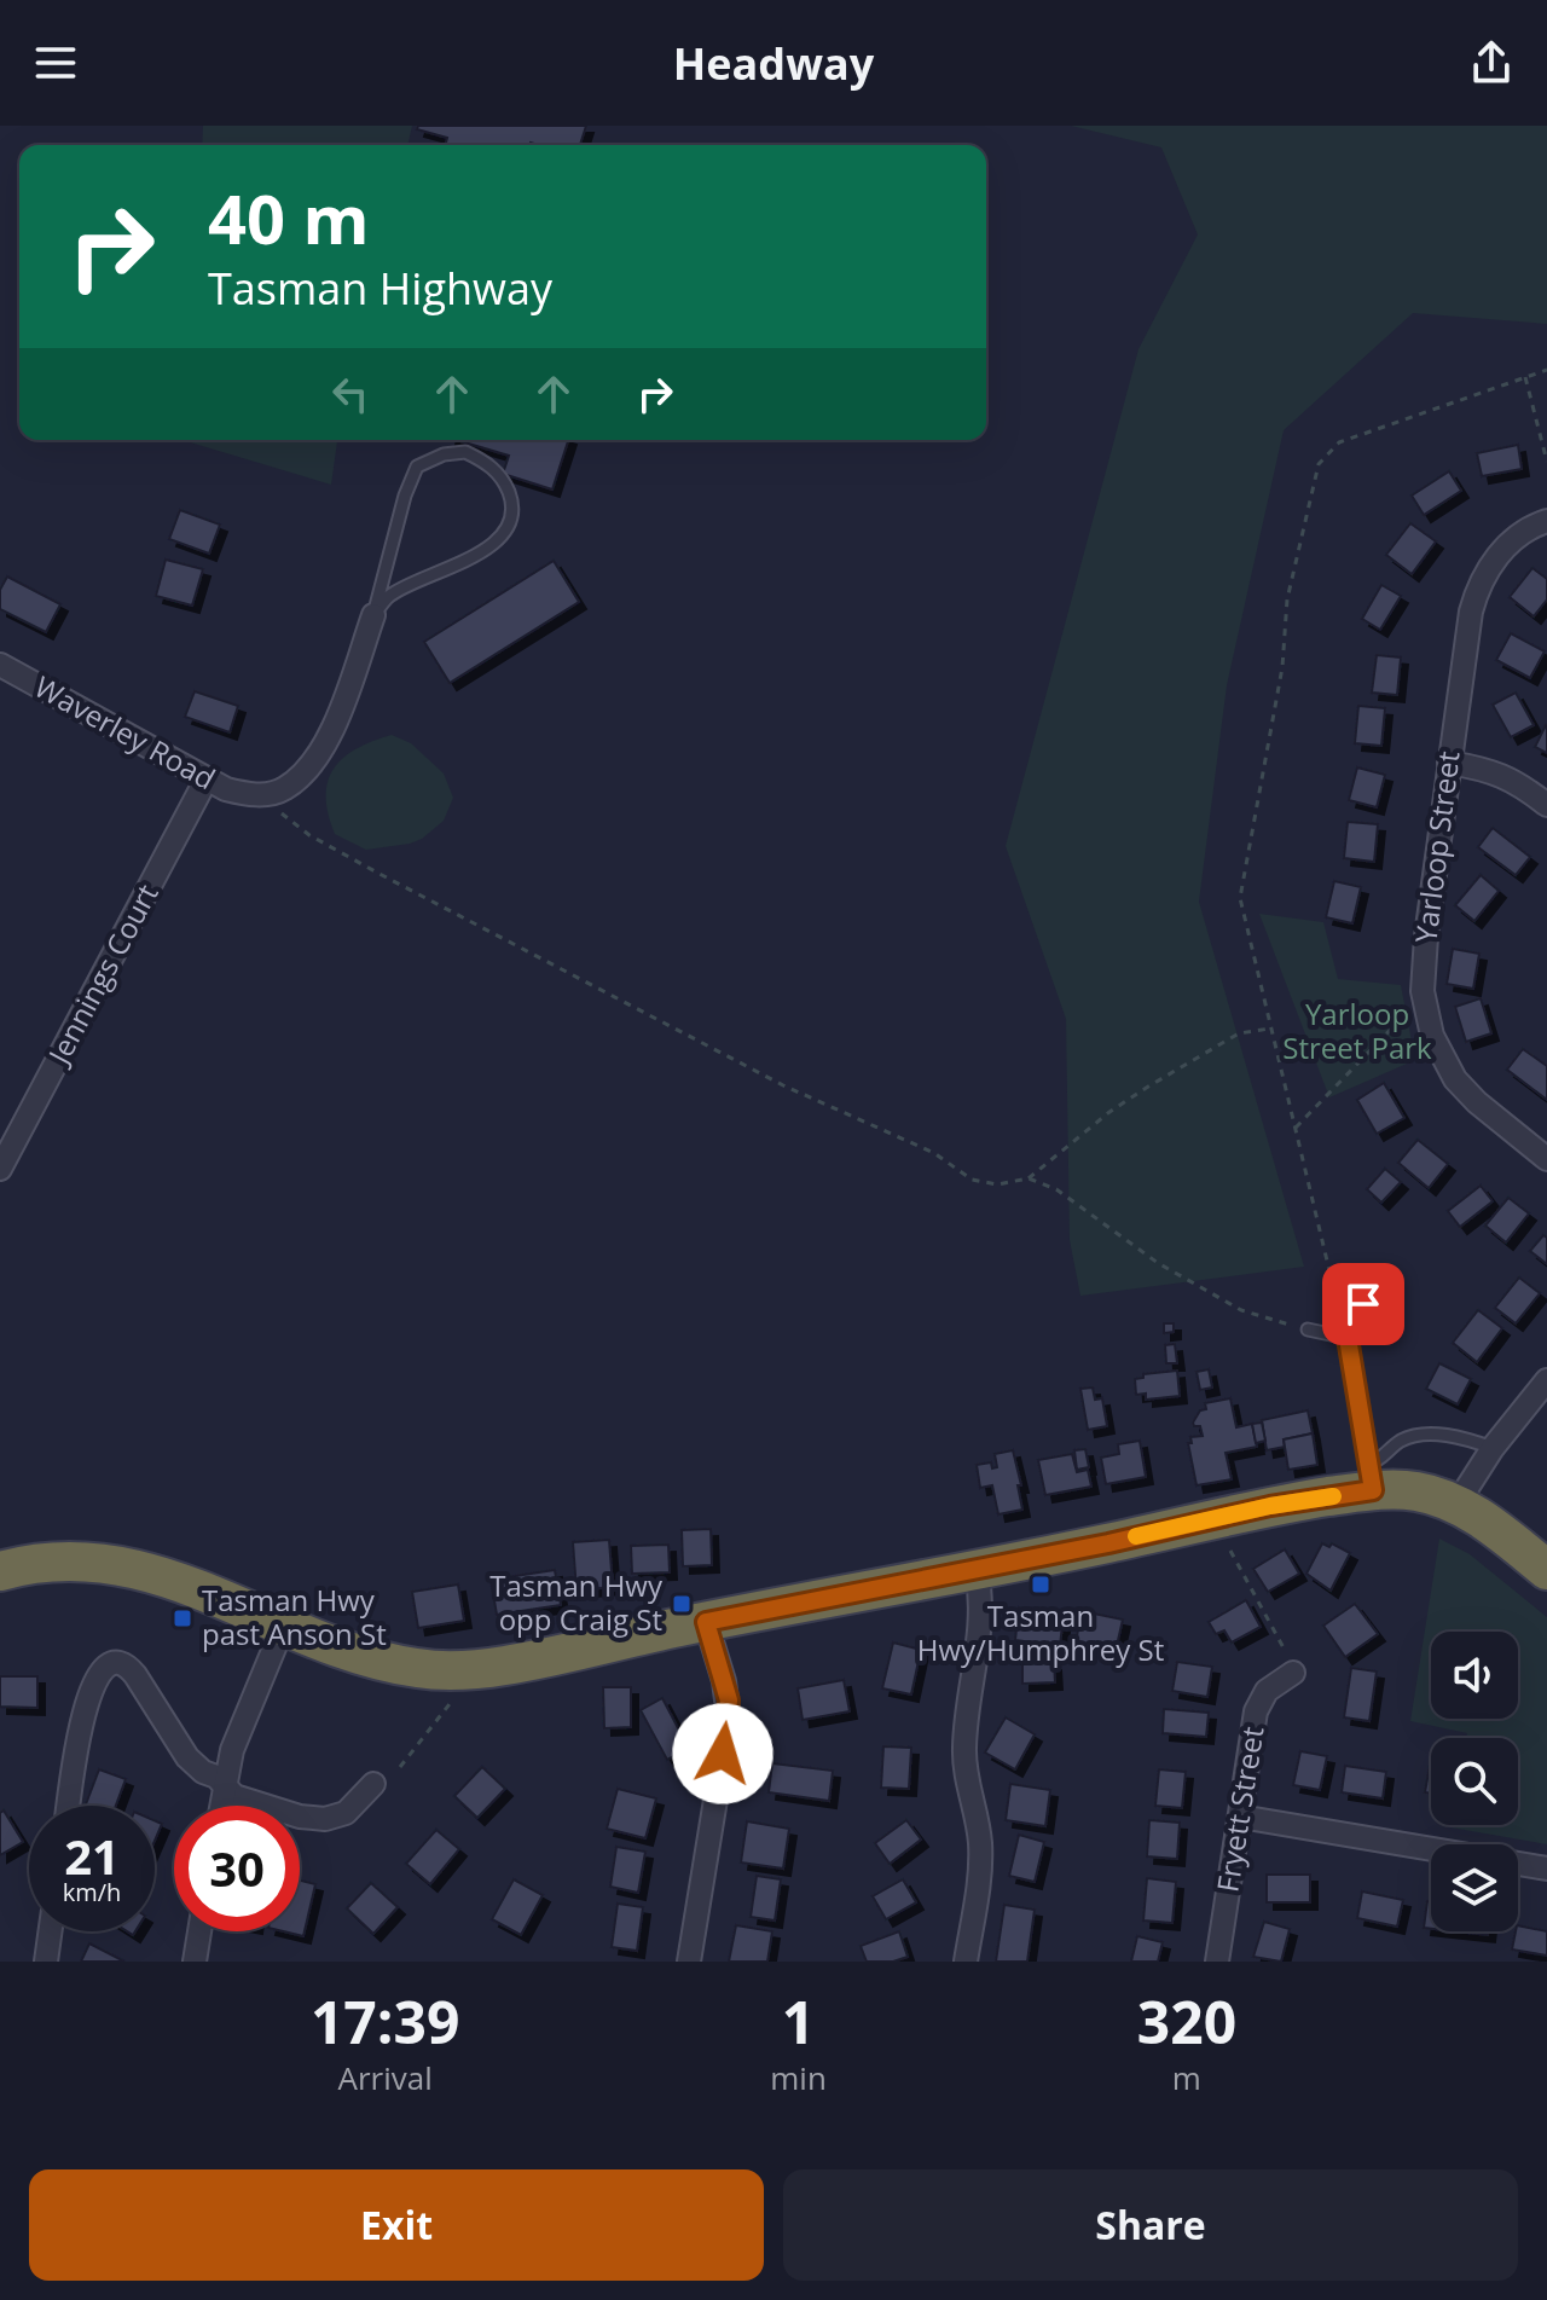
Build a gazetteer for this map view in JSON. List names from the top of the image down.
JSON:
{
  "streets": {
    "street": [
      "Waverley Road",
      "Yarloop Street",
      "Jennings Court",
      "Fryett Street"
    ]
  },
  "crossings": [
    ["Waverley Road", "Jennings Court"]
  ],
  "parks": ["Yarloop Street Park"],
  "places": {
    "transit": ["Tasman Hwy/Humphrey St", "Tasman Hwy opp Craig St", "Tasman Hwy past Anson St"]
  },
  "page": {
    "header": "Headway",
    "turn": ["40 m", "Tasman Highway"],
    "speed": "21 km/h",
    "limit": "30",
    "eta": [
      "17:39",
      "Arrival",
      "1",
      "min",
      "320",
      "m"
    ],
    "buttons": ["Exit", "Share"]
  }
}
